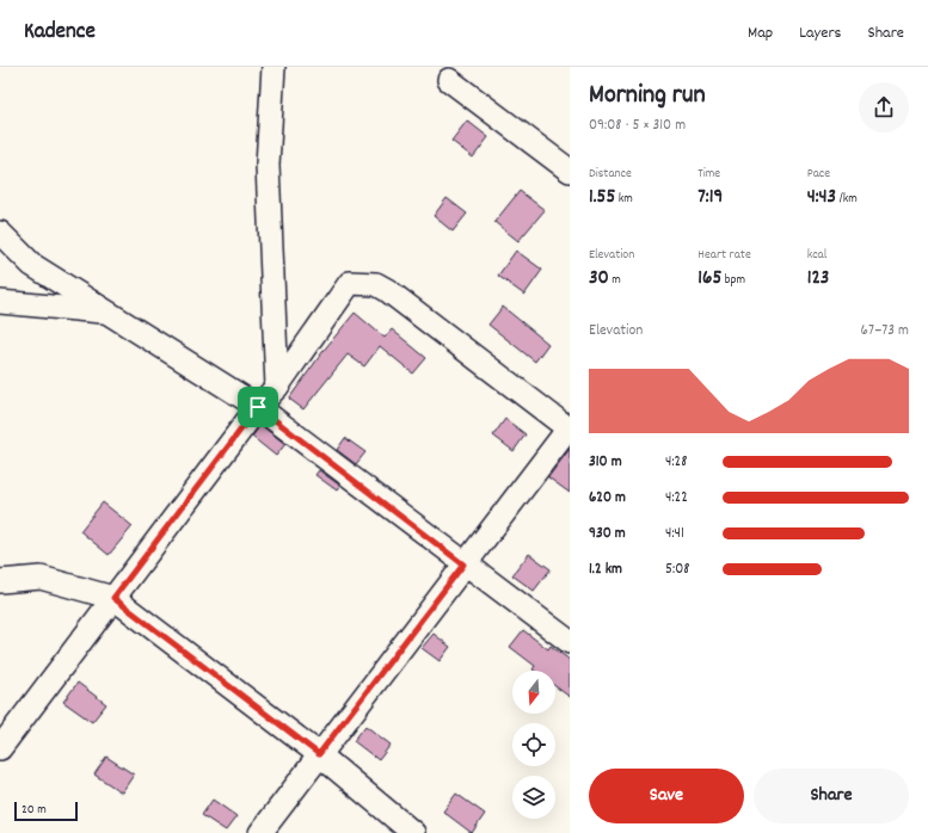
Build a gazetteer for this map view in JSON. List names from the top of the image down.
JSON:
{
  "scale_bar": "20 m",
  "north": "bottom",
  "page": {
    "header": "Kadence",
    "nav": ["Map", "Layers", "Share"],
    "heading": ["Morning run", "09:08 · 5 × 310 m"],
    "stats": [
      ["Distance", "1.55 km"],
      ["Time", "7:19"],
      ["Pace", "4:43 /km"],
      ["Elevation", "30 m"],
      ["Heart rate", "165 bpm"],
      ["kcal", "123"]
    ],
    "chart": ["Elevation", "67–73 m"],
    "list": [
      {
        "name": "310 m",
        "note": "4:28"
      },
      {
        "name": "620 m",
        "note": "4:22"
      },
      {
        "name": "930 m",
        "note": "4:41"
      },
      {
        "name": "1.2 km",
        "note": "5:08"
      }
    ],
    "buttons": ["Save", "Share"],
    "scale": "20 m"
  }
}
